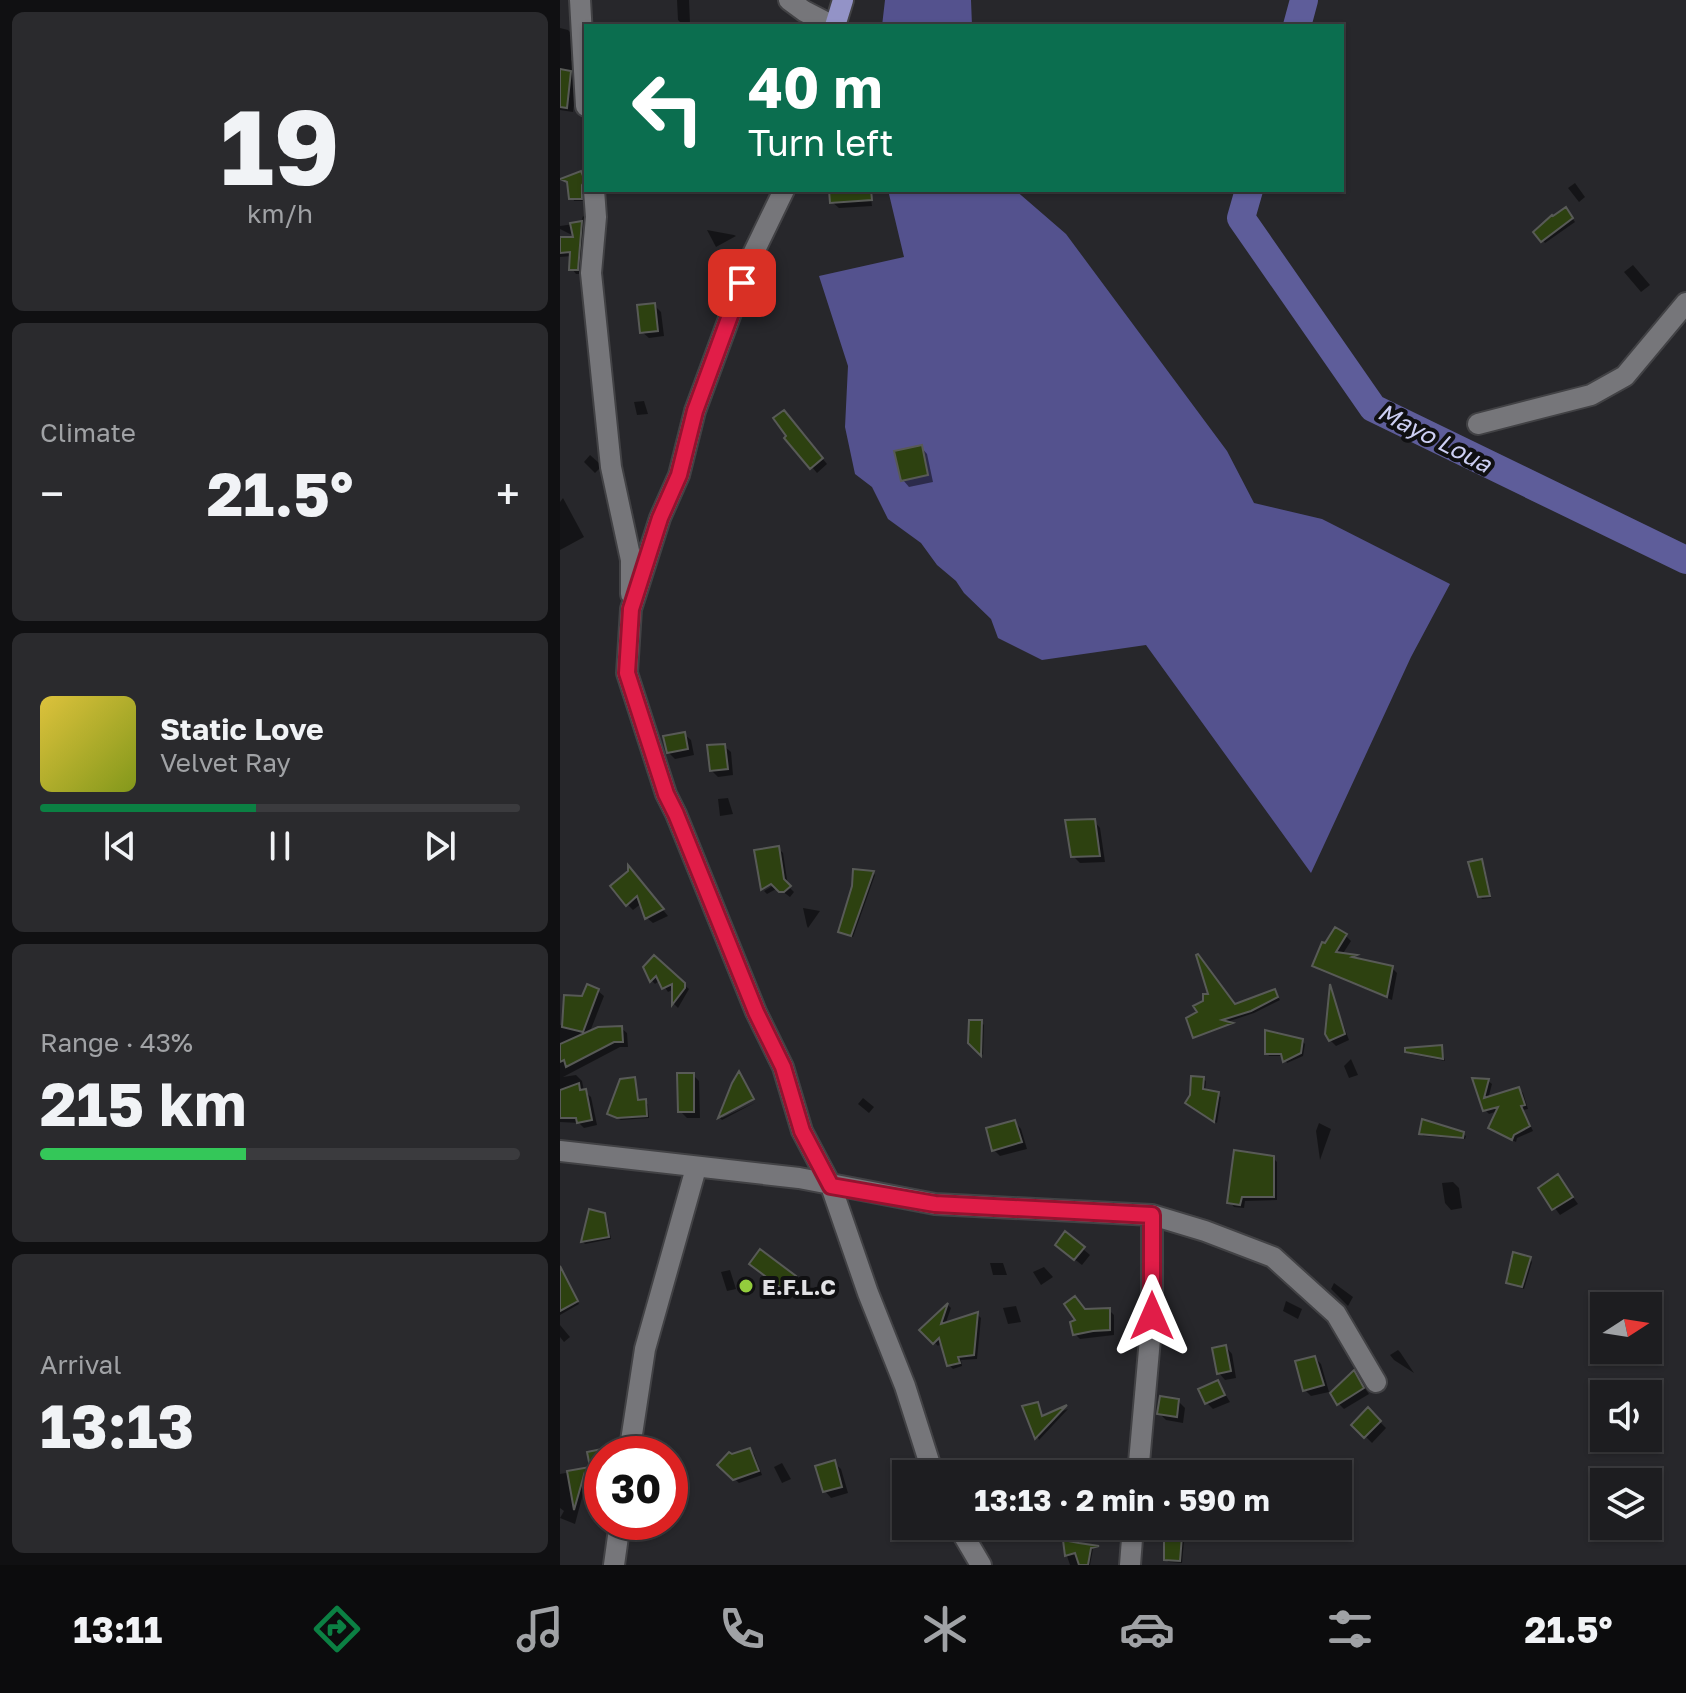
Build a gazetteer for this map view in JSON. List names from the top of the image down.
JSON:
{
  "water": ["Mayo Loua"],
  "places": ["E.F.L.C"],
  "north": "right",
  "page": {
    "tile": [
      ["19", "km/h"],
      "Climate",
      ["Range · 43%", "215 km"],
      ["Arrival", "13:13"]
    ],
    "turn": ["40 m", "Turn left"],
    "heat": ["−", "21.5°", "+"],
    "song": ["Static Love", "Velvet Ray"],
    "limit": "30",
    "trip": "13:13 · 2 min · 590 m",
    "tabs": ["13:11", "21.5°"]
  }
}
